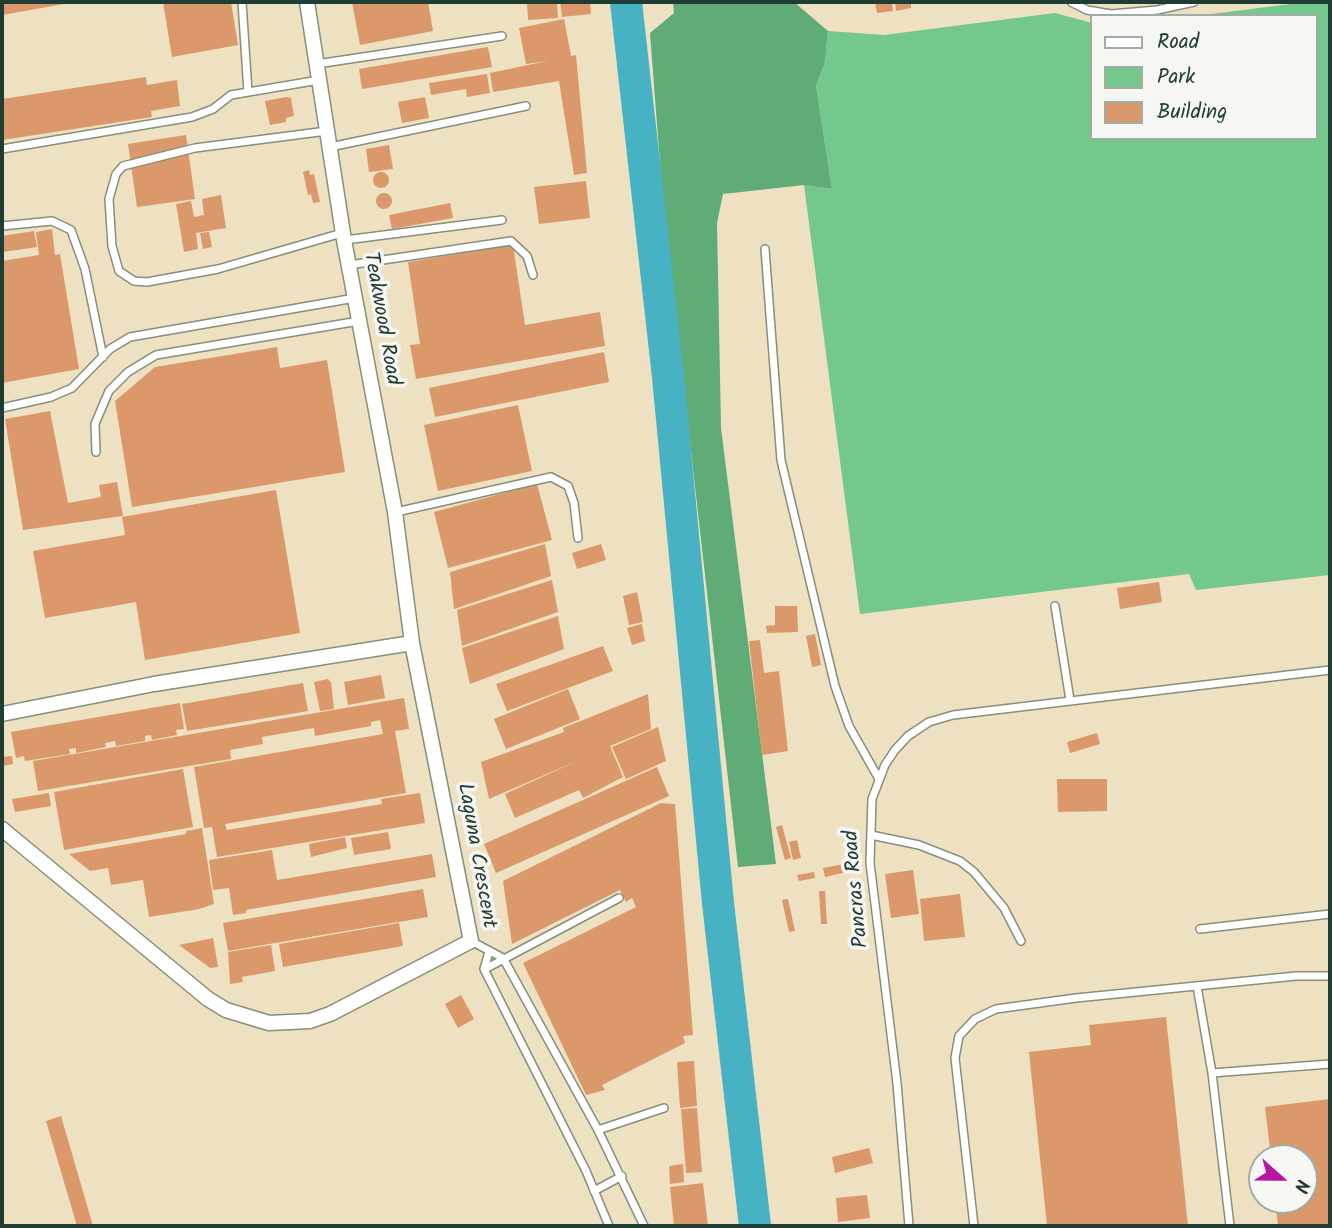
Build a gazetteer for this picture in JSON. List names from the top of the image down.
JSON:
{
  "streets": {
    "street": ["Teakwood Road", "Laguna Crescent"],
    "lane": ["Pancras Road"]
  },
  "crossings": [
    ["Teakwood Road", "Laguna Crescent"]
  ],
  "legend": ["Road", "Park", "Building"],
  "north": "right"
}
